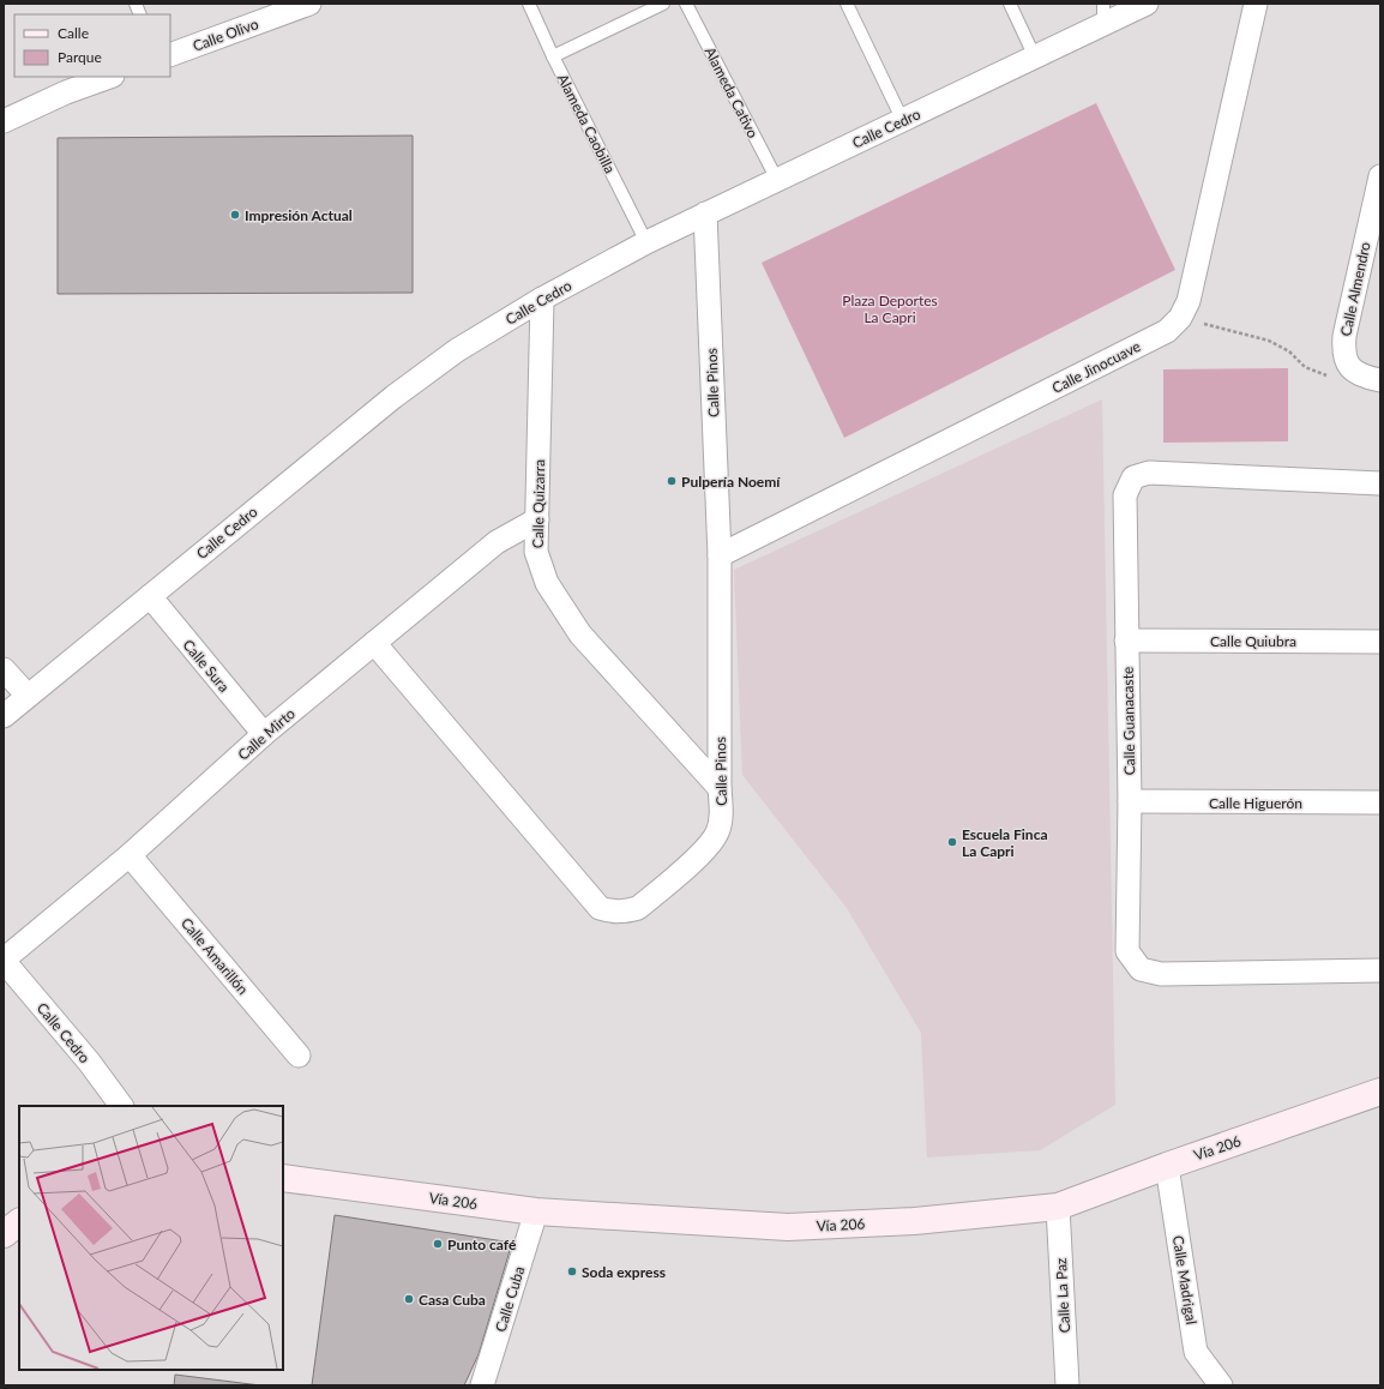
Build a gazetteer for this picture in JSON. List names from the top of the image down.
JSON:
{
  "streets": {
    "main road": ["Vía 206"],
    "street": [
      "Calle Olivo",
      "Calle Cedro",
      "Calle Almendro",
      "Calle Jinocuave",
      "Calle Pinos",
      "Calle Quizarra",
      "Calle Quiubra",
      "Calle Sura",
      "Calle Guanacaste",
      "Calle Mirto",
      "Calle Higuerón",
      "Calle Amarillón",
      "Calle Madrigal",
      "Calle La Paz",
      "Calle Cuba"
    ],
    "lane": ["Alameda Cativo", "Alameda Caobilla"]
  },
  "crossings": [
    ["Alameda Cativo", "Calle Cedro"],
    ["Alameda Caobilla", "Calle Cedro"],
    ["Calle Cedro", "Calle Pinos"],
    ["Calle Cedro", "Calle Quizarra"],
    ["Calle Cedro", "Calle Sura"],
    ["Calle Cedro", "Calle Mirto"],
    ["Calle Jinocuave", "Calle Pinos"],
    ["Calle Pinos", "Calle Quizarra"],
    ["Calle Pinos", "Calle Mirto"],
    ["Calle Quizarra", "Calle Mirto"],
    ["Calle Quiubra", "Calle Guanacaste"],
    ["Calle Sura", "Calle Mirto"],
    ["Calle Guanacaste", "Calle Higuerón"],
    ["Calle Mirto", "Calle Amarillón"],
    ["Vía 206", "Calle Madrigal"],
    ["Vía 206", "Calle La Paz"],
    ["Vía 206", "Calle Cuba"]
  ],
  "parks": ["Plaza Deportes La Capri"],
  "places": [
    "Impresión Actual",
    "Pulpería Noemí",
    "Escuela Finca La Capri",
    "Punto café",
    "Soda express",
    "Casa Cuba"
  ],
  "legend": ["Calle", "Parque"]
}
